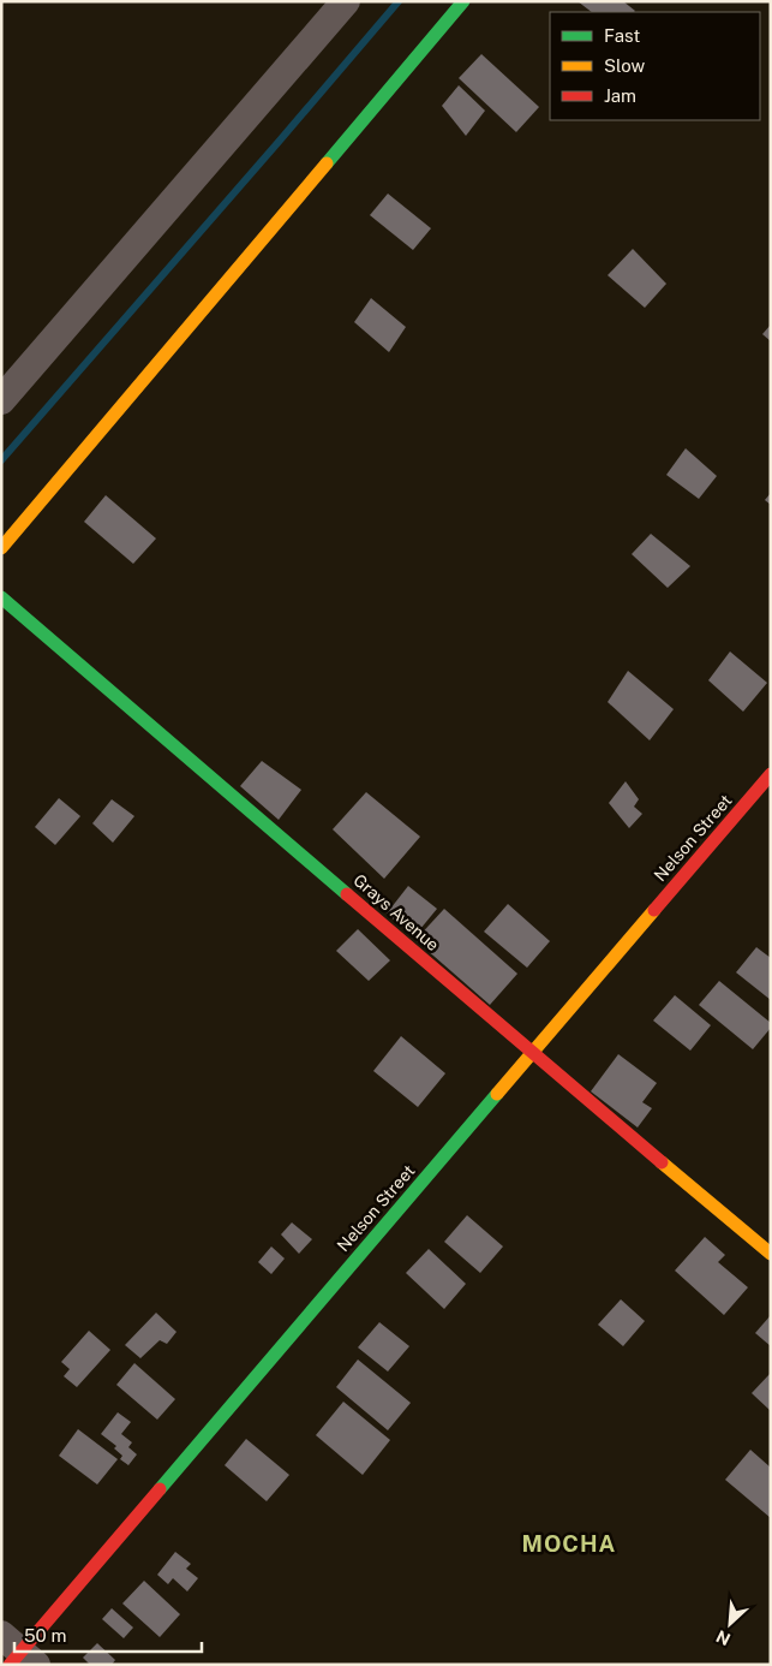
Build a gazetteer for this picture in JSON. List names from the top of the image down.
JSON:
{
  "streets": {
    "street": ["Nelson Street", "Grays Avenue"]
  },
  "crossings": [
    ["Nelson Street", "Grays Avenue"]
  ],
  "districts": ["MOCHA"],
  "legend": ["Fast", "Slow", "Jam"],
  "scale_bar": "50 m",
  "north": "bottom left"
}
